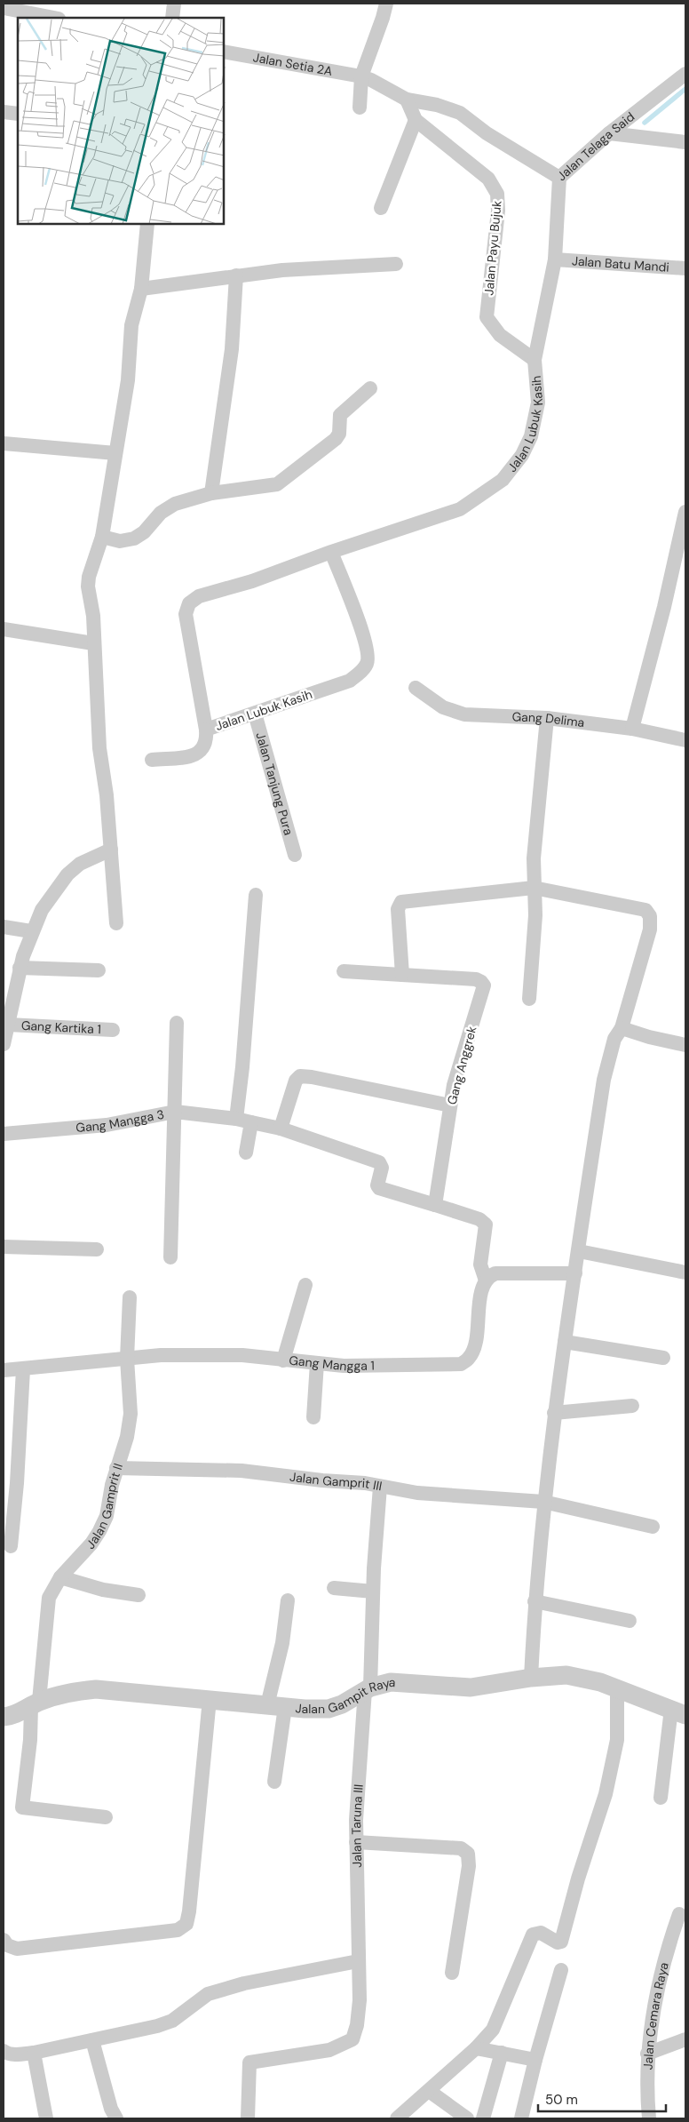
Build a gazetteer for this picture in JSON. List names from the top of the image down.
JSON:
{
  "streets": {
    "street": [
      "Jalan Setia 2A",
      "Jalan Telaga Said",
      "Jalan Payu Bujuk",
      "Jalan Batu Mandi",
      "Jalan Lubuk Kasih",
      "Gang Delima",
      "Jalan Tanjung Pura",
      "Gang Kartika 1",
      "Gang Anggrek",
      "Gang Mangga 3",
      "Gang Mangga 1",
      "Jalan Gamprit III",
      "Jalan Gamprit II",
      "Jalan Gampit Raya",
      "Jalan Taruna III",
      "Jalan Cemara Raya"
    ]
  },
  "crossings": [
    ["Jalan Setia 2A", "Jalan Telaga Said"],
    ["Jalan Setia 2A", "Jalan Payu Bujuk"],
    ["Jalan Telaga Said", "Jalan Payu Bujuk"],
    ["Jalan Telaga Said", "Jalan Lubuk Kasih"],
    ["Jalan Payu Bujuk", "Jalan Lubuk Kasih"],
    ["Jalan Batu Mandi", "Jalan Lubuk Kasih"],
    ["Jalan Lubuk Kasih", "Jalan Tanjung Pura"],
    ["Gang Anggrek", "Gang Mangga 3"],
    ["Gang Mangga 1", "Jalan Gamprit II"],
    ["Jalan Gamprit III", "Jalan Gamprit II"],
    ["Jalan Gamprit III", "Jalan Gampit Raya"],
    ["Jalan Gamprit III", "Jalan Taruna III"],
    ["Jalan Gamprit II", "Jalan Gampit Raya"],
    ["Jalan Gampit Raya", "Jalan Taruna III"]
  ],
  "scale_bar": "50 m"
}
